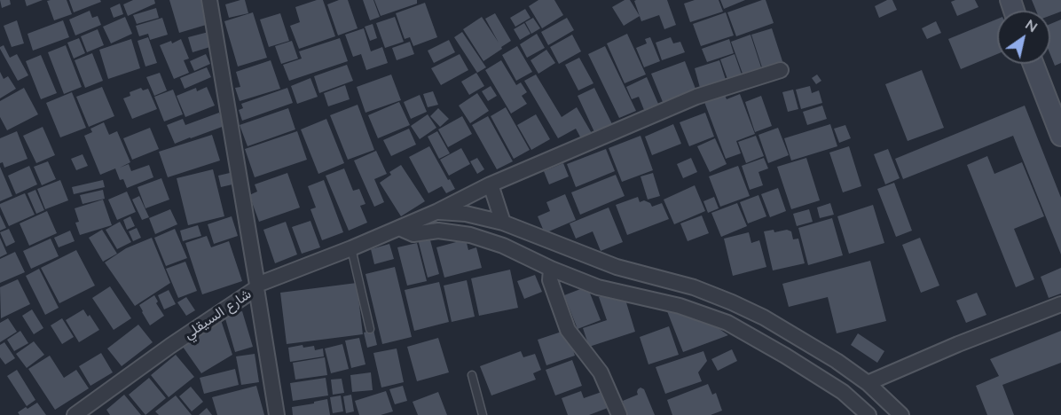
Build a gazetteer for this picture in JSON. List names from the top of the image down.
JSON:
{
  "streets": {
    "street": ["شارع السيقلي"]
  },
  "north": "top right"
}
